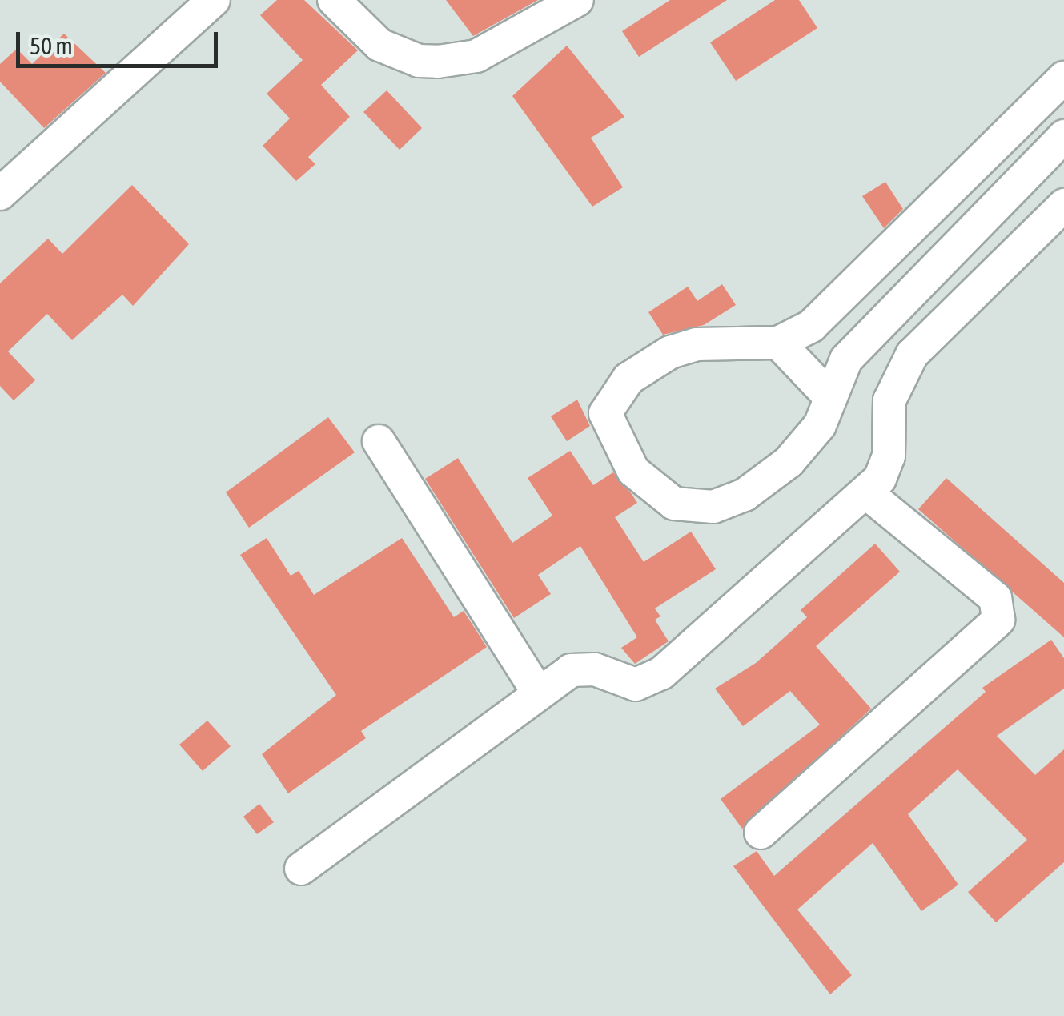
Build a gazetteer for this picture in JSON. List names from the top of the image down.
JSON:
{
  "scale_bar": "50 m"
}
